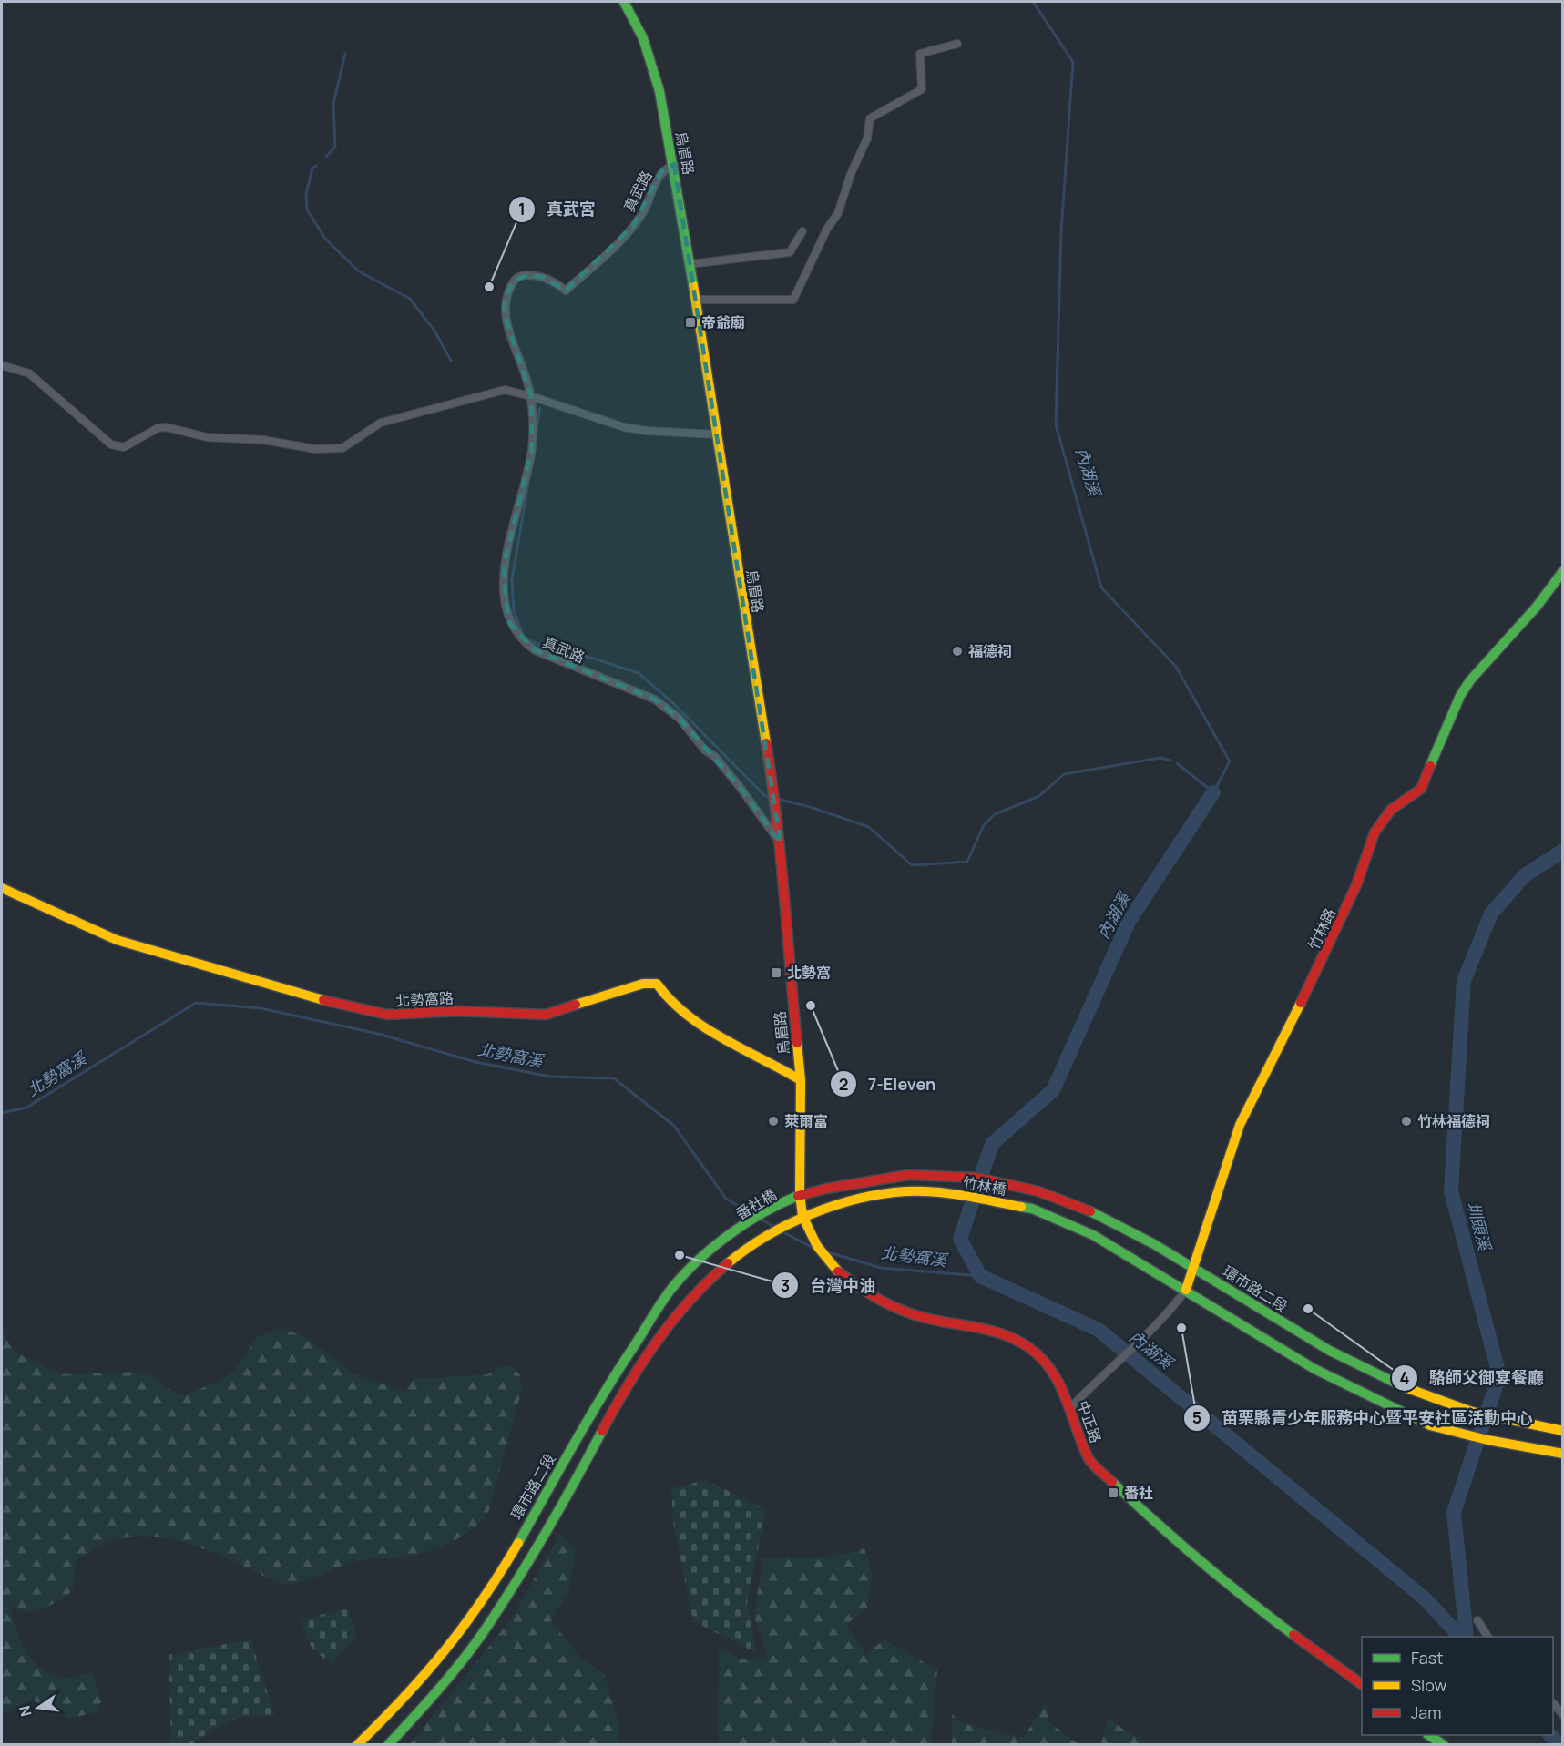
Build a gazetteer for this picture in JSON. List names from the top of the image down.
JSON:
{
  "streets": {
    "main road": [
      "烏眉路",
      "竹林路",
      "北勢窩路",
      "竹林橋",
      "番社橋",
      "環市路二段",
      "中正路"
    ],
    "street": ["真武路"]
  },
  "crossings": [
    ["烏眉路", "真武路"],
    ["烏眉路", "北勢窩路"],
    ["烏眉路", "竹林橋"],
    ["烏眉路", "番社橋"],
    ["烏眉路", "中正路"],
    ["竹林路", "竹林橋"],
    ["竹林路", "環市路二段"],
    ["竹林路", "中正路"],
    ["竹林橋", "番社橋"],
    ["竹林橋", "環市路二段"],
    ["竹林橋", "中正路"],
    ["番社橋", "環市路二段"],
    ["番社橋", "中正路"]
  ],
  "water": ["內湖溪", "北勢窩溪", "圳頭溪"],
  "places": {
    "other": [
      "真武宮",
      "福德祠",
      "7-Eleven",
      "萊爾富",
      "竹林福德祠",
      "台灣中油",
      "駱師父御宴餐廳",
      "苗栗縣青少年服務中心暨平安社區活動中心"
    ],
    "transit": ["帝爺廟", "北勢窩", "番社"]
  },
  "legend": ["Fast", "Slow", "Jam"],
  "north": "left"
}
